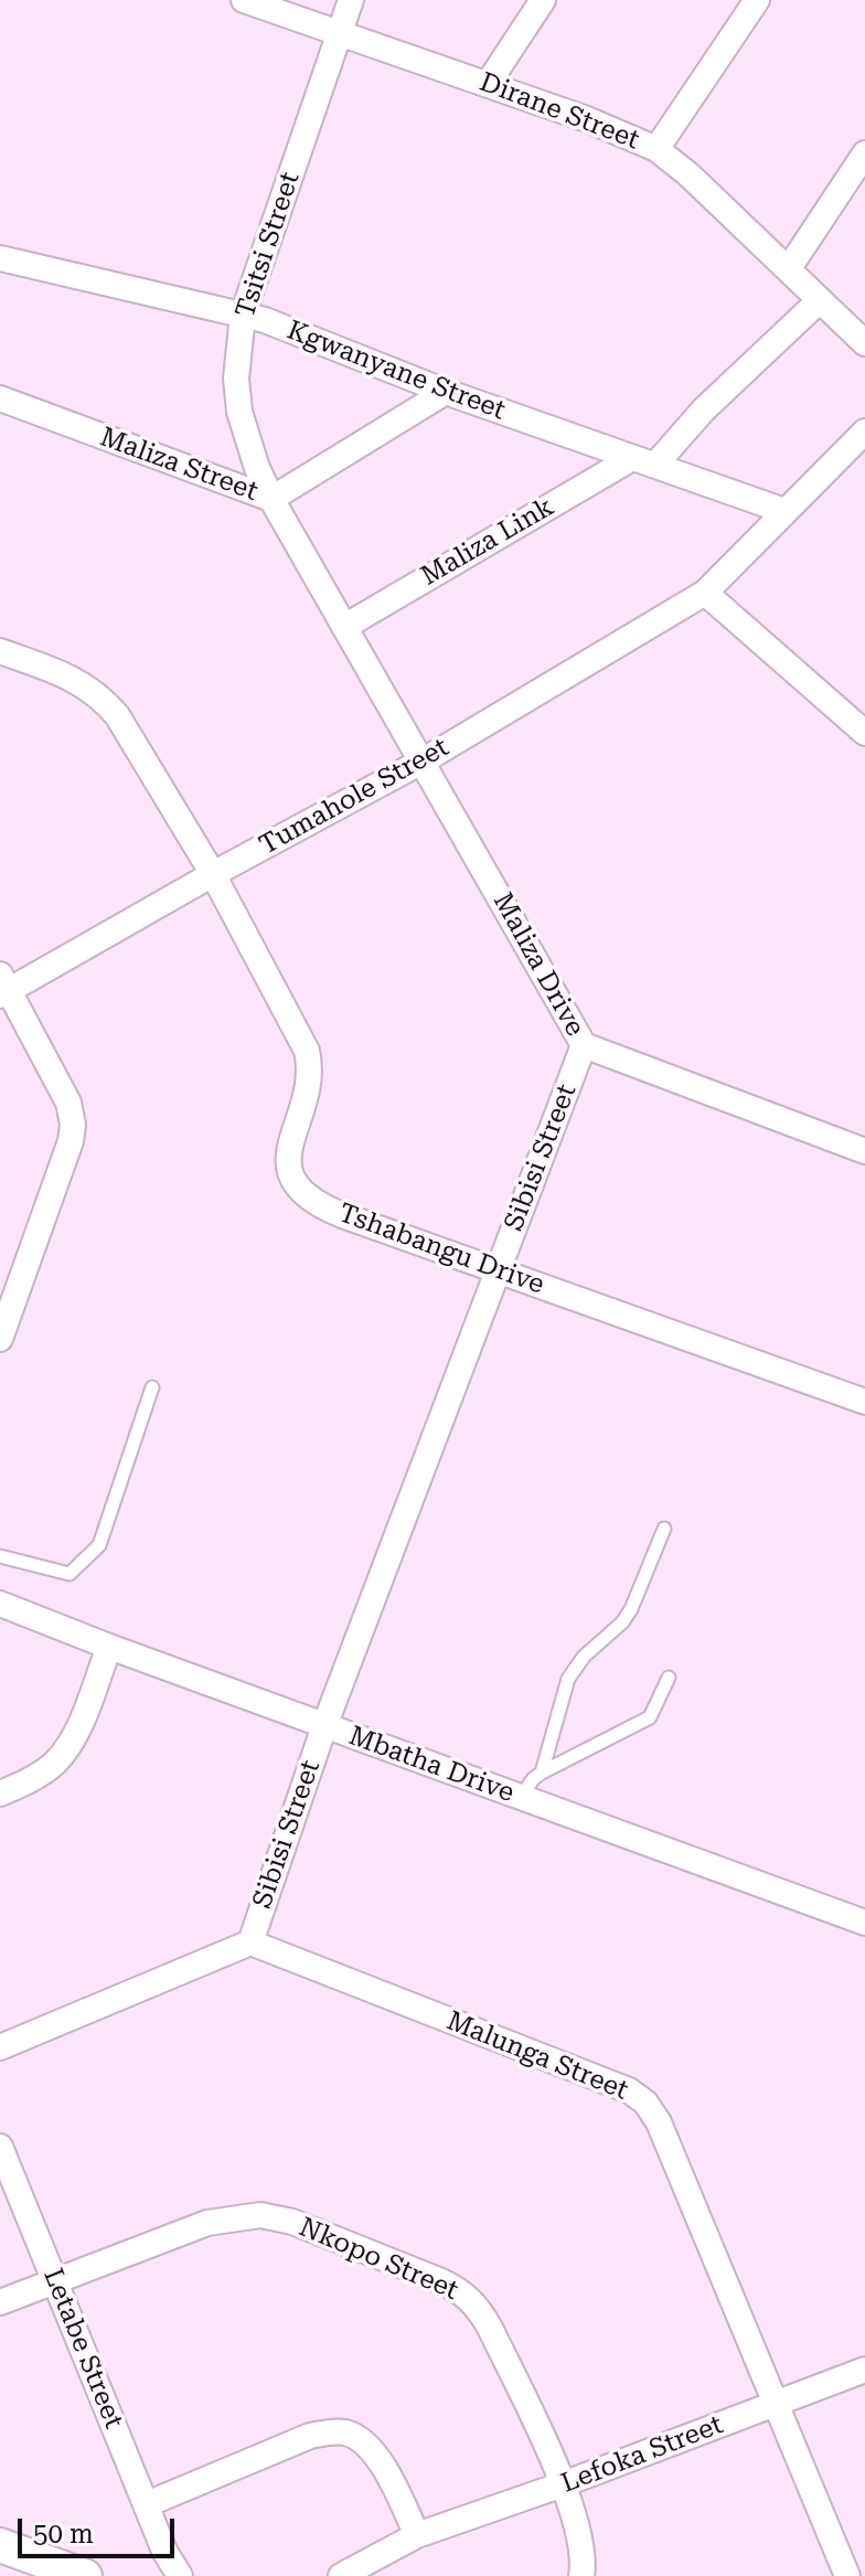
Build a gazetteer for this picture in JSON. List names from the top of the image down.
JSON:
{
  "streets": {
    "street": [
      "Dirane Street",
      "Tsitsi Street",
      "Kgwanyane Street",
      "Maliza Street",
      "Maliza Link",
      "Tumahole Street",
      "Maliza Drive",
      "Sibisi Street",
      "Tshabangu Drive",
      "Mbatha Drive",
      "Malunga Street",
      "Nkopo Street",
      "Letabe Street",
      "Lefoka Street"
    ]
  },
  "crossings": [
    ["Dirane Street", "Tsitsi Street"],
    ["Dirane Street", "Maliza Link"],
    ["Tsitsi Street", "Kgwanyane Street"],
    ["Tsitsi Street", "Maliza Street"],
    ["Kgwanyane Street", "Maliza Link"],
    ["Kgwanyane Street", "Tumahole Street"],
    ["Maliza Street", "Maliza Link"],
    ["Maliza Street", "Tumahole Street"],
    ["Maliza Street", "Maliza Drive"],
    ["Tumahole Street", "Maliza Drive"],
    ["Tumahole Street", "Tshabangu Drive"],
    ["Maliza Drive", "Sibisi Street"],
    ["Sibisi Street", "Tshabangu Drive"],
    ["Sibisi Street", "Mbatha Drive"],
    ["Sibisi Street", "Malunga Street"],
    ["Malunga Street", "Lefoka Street"],
    ["Nkopo Street", "Letabe Street"],
    ["Nkopo Street", "Lefoka Street"]
  ],
  "scale_bar": "50 m"
}
